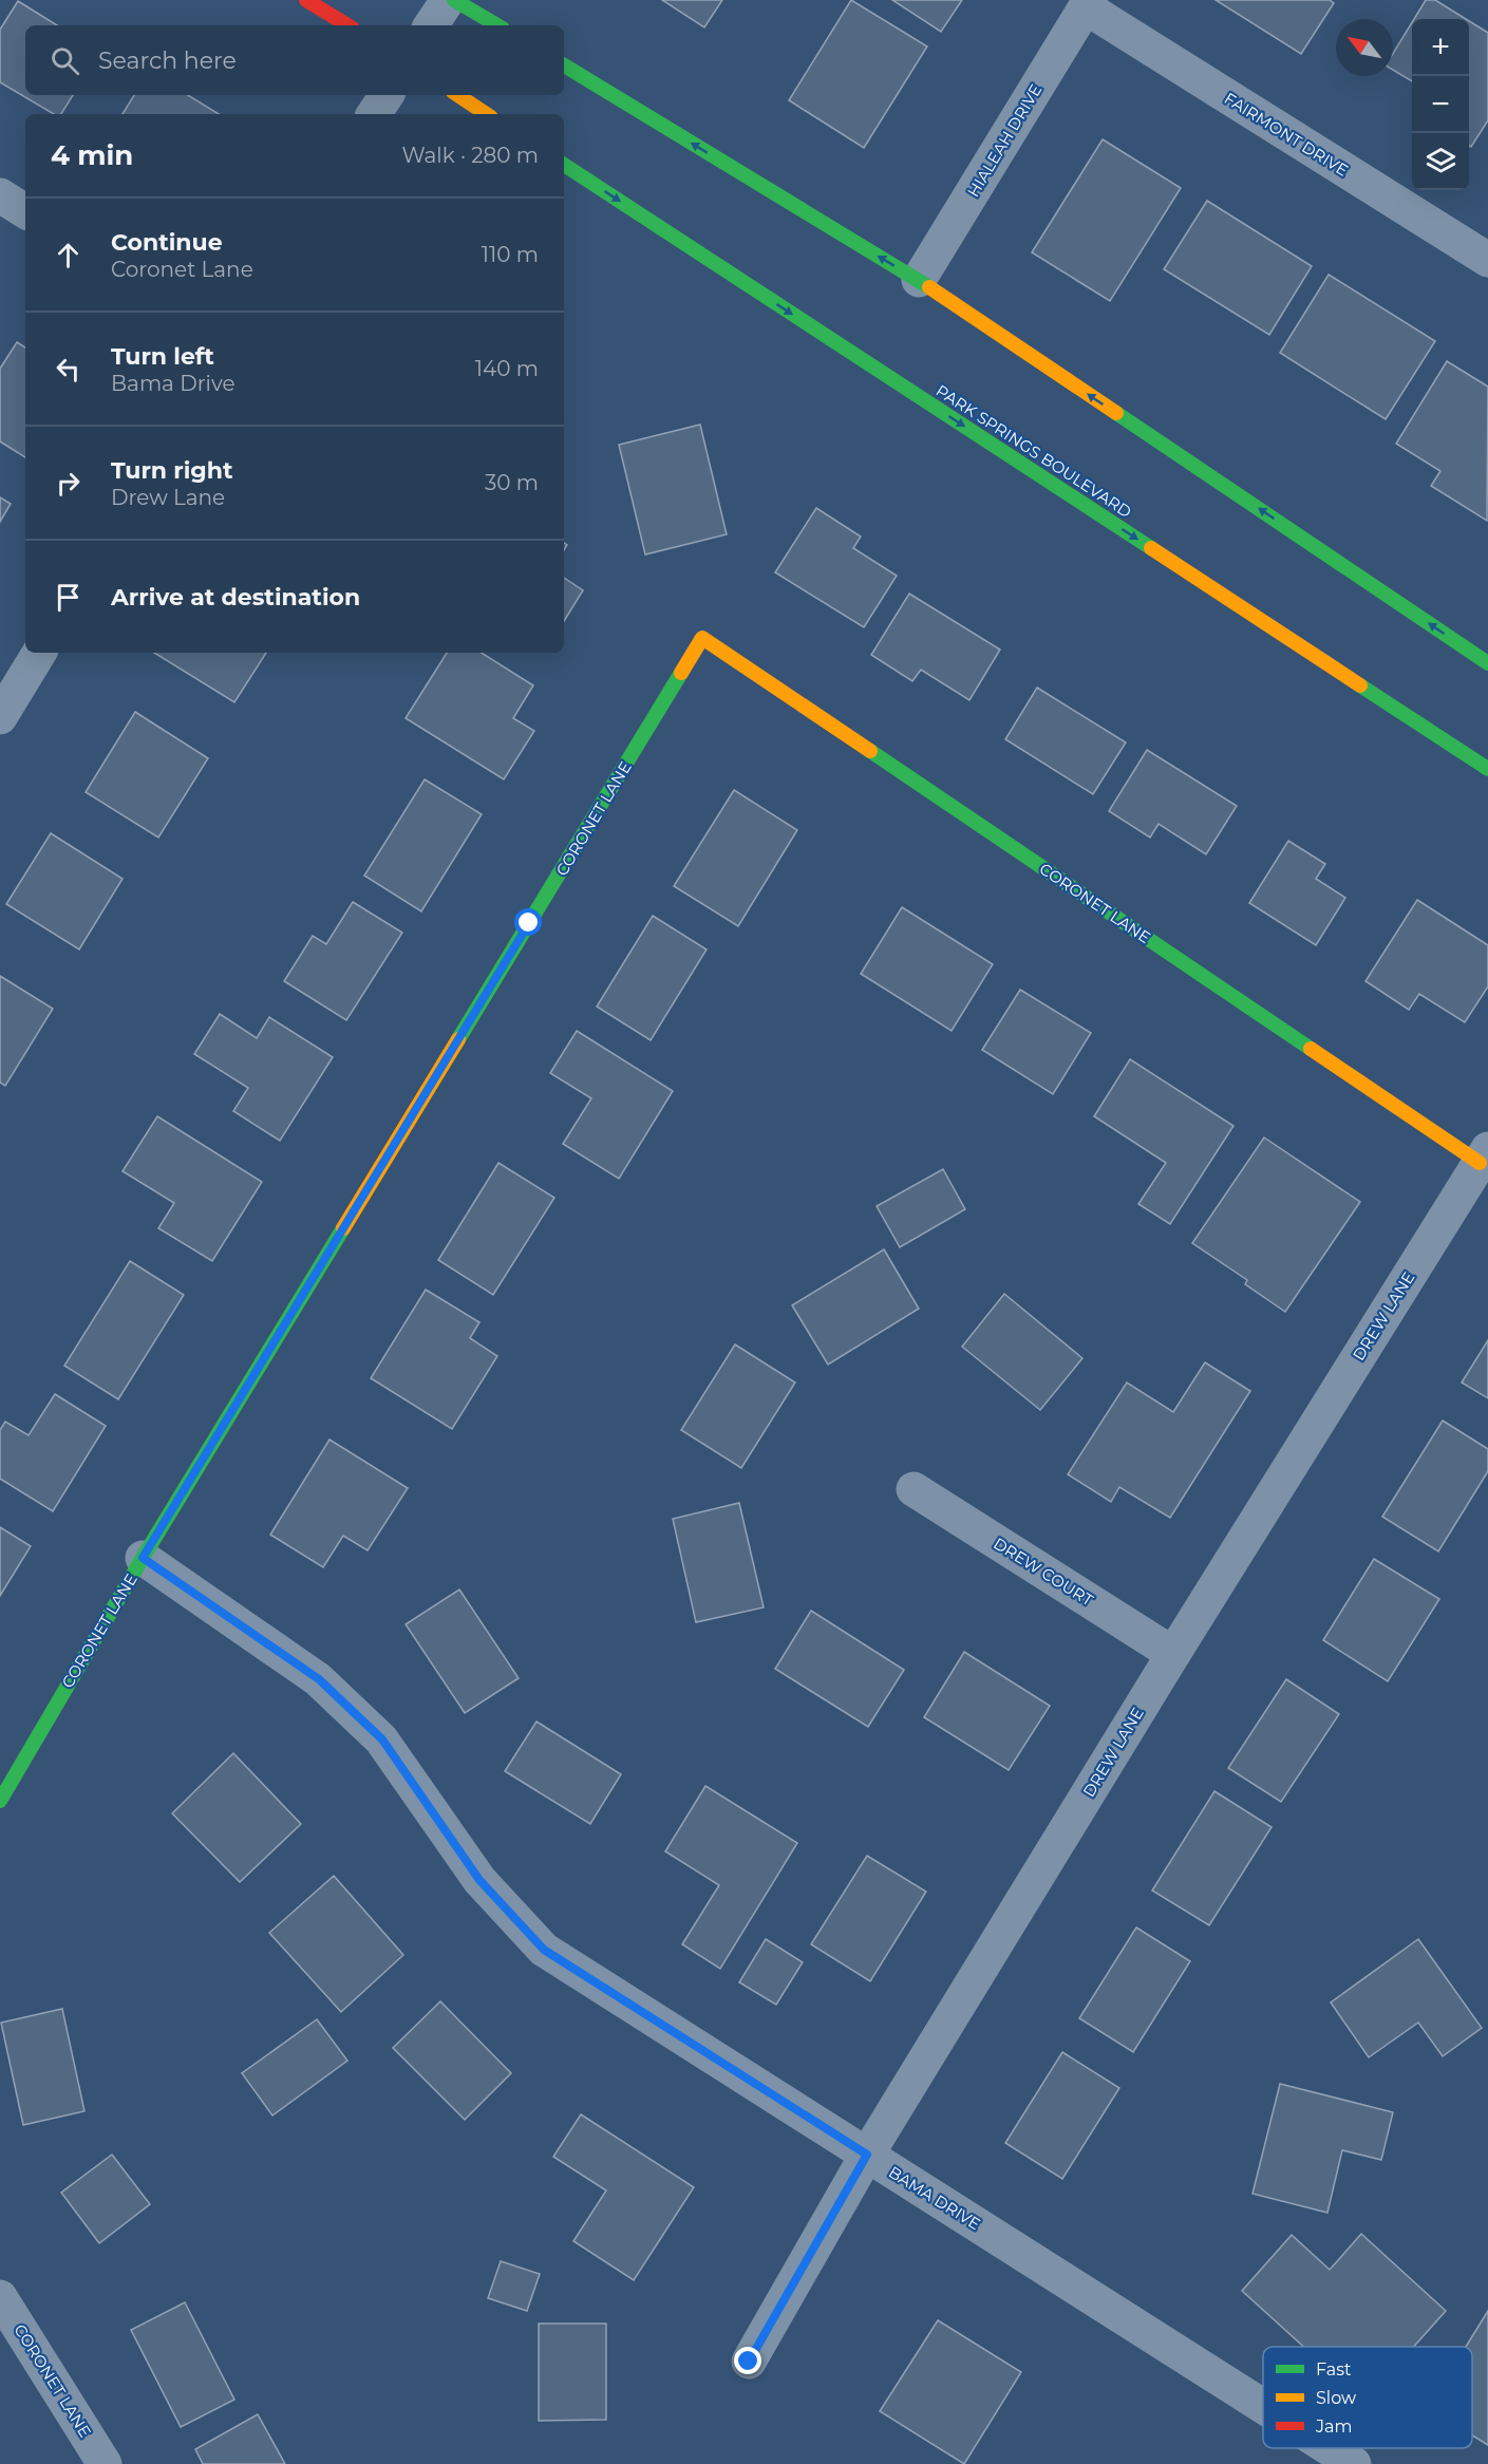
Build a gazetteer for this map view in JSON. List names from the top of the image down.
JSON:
{
  "streets": {
    "main road": ["PARK SPRINGS BOULEVARD", "CORONET LANE"],
    "street": [
      "FAIRMONT DRIVE",
      "HIALEAH DRIVE",
      "DREW LANE",
      "DREW COURT",
      "BAMA DRIVE"
    ]
  },
  "crossings": [
    ["FAIRMONT DRIVE", "HIALEAH DRIVE"],
    ["CORONET LANE", "DREW LANE"],
    ["CORONET LANE", "BAMA DRIVE"],
    ["DREW LANE", "DREW COURT"],
    ["DREW LANE", "BAMA DRIVE"]
  ],
  "legend": ["Fast", "Slow", "Jam"],
  "north": "top left",
  "page": {
    "map_buttons": ["+", "−"],
    "search": "Search here",
    "heading": ["4 min", "Walk · 280 m"],
    "list": [
      ["Continue", "Coronet Lane", "110 m"],
      ["Turn left", "Bama Drive", "140 m"],
      ["Turn right", "Drew Lane", "30 m"],
      "Arrive at destination"
    ]
  }
}
